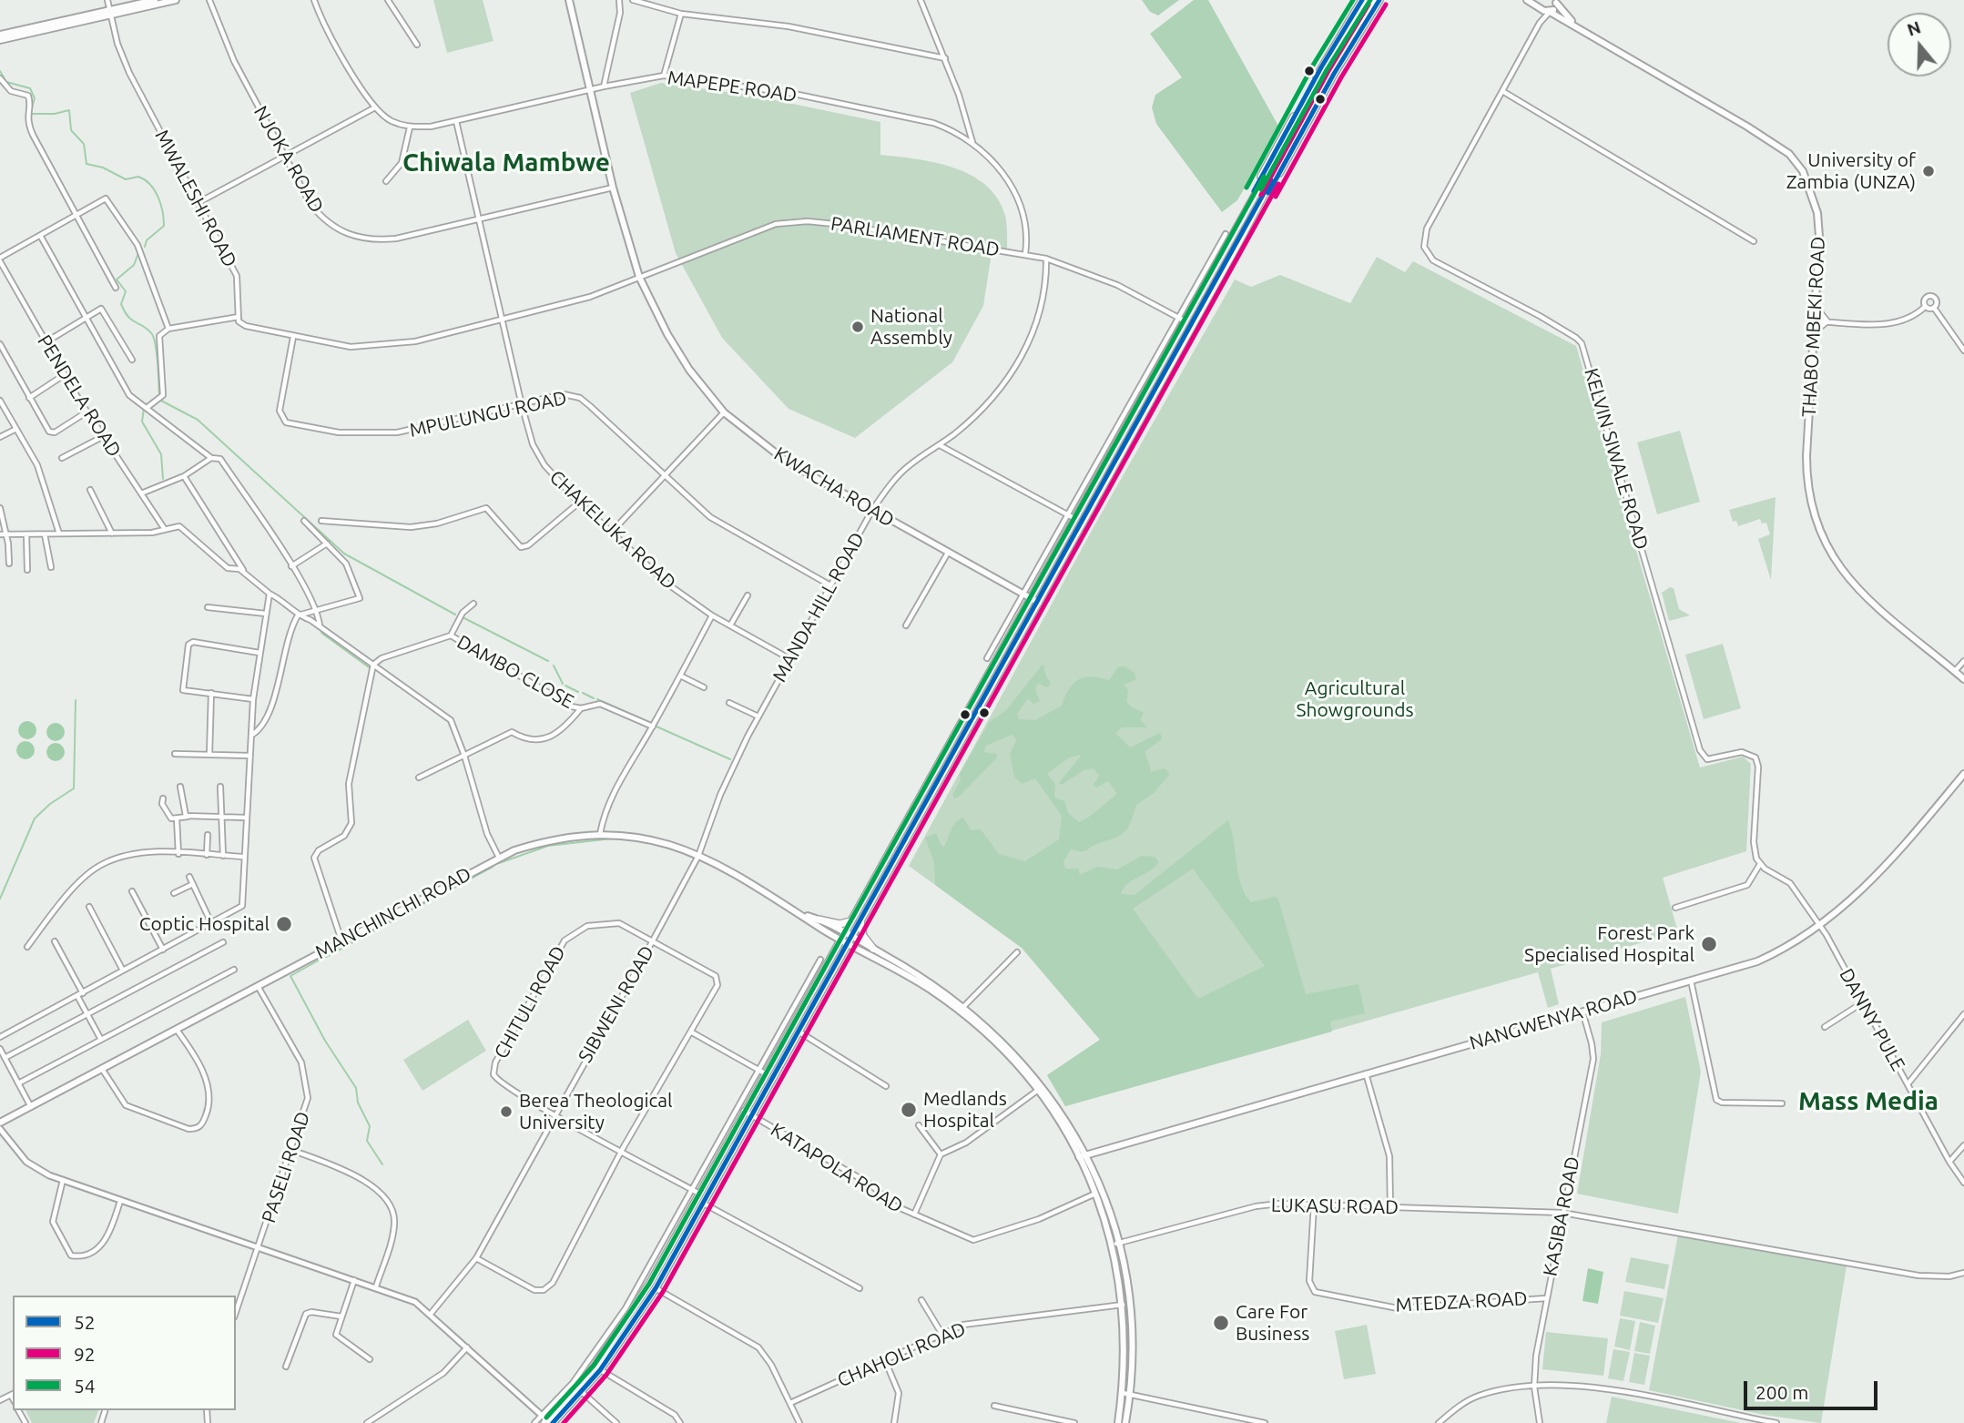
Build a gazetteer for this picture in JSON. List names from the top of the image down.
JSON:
{
  "streets": {
    "main road": [
      "THABO MBEKI ROAD",
      "KWACHA ROAD",
      "MANCHINCHI ROAD",
      "NANGWENYA ROAD"
    ],
    "street": [
      "MAPEPE ROAD",
      "NJOKA ROAD",
      "MWALESHI ROAD",
      "PARLIAMENT ROAD",
      "PENDELA ROAD",
      "MPULUNGU ROAD",
      "KELVIN SIWALE ROAD",
      "CHAKELUKA ROAD",
      "MANDA HILL ROAD",
      "DAMBO CLOSE",
      "CHITULI ROAD",
      "SIBWENI ROAD",
      "DANNY PULE",
      "PASELI ROAD",
      "KATAPOLA ROAD",
      "LUKASU ROAD",
      "KASIBA ROAD",
      "MTEDZA ROAD",
      "CHAHOLI ROAD"
    ]
  },
  "crossings": [
    ["MAPEPE ROAD", "PARLIAMENT ROAD"],
    ["MAPEPE ROAD", "KWACHA ROAD"],
    ["MAPEPE ROAD", "CHAKELUKA ROAD"],
    ["NJOKA ROAD", "KWACHA ROAD"],
    ["NJOKA ROAD", "CHAKELUKA ROAD"],
    ["PARLIAMENT ROAD", "KWACHA ROAD"],
    ["PARLIAMENT ROAD", "MANDA HILL ROAD"],
    ["THABO MBEKI ROAD", "KELVIN SIWALE ROAD"],
    ["MPULUNGU ROAD", "CHAKELUKA ROAD"],
    ["MPULUNGU ROAD", "MANDA HILL ROAD"],
    ["KWACHA ROAD", "MANDA HILL ROAD"],
    ["CHAKELUKA ROAD", "MANDA HILL ROAD"],
    ["MANDA HILL ROAD", "MANCHINCHI ROAD"],
    ["MANDA HILL ROAD", "SIBWENI ROAD"],
    ["MANCHINCHI ROAD", "SIBWENI ROAD"],
    ["MANCHINCHI ROAD", "PASELI ROAD"],
    ["CHITULI ROAD", "SIBWENI ROAD"],
    ["NANGWENYA ROAD", "DANNY PULE"],
    ["NANGWENYA ROAD", "KASIBA ROAD"],
    ["LUKASU ROAD", "KASIBA ROAD"],
    ["LUKASU ROAD", "MTEDZA ROAD"],
    ["KASIBA ROAD", "MTEDZA ROAD"]
  ],
  "districts": ["Chiwala Mambwe", "Mass Media"],
  "parks": ["Agricultural Showgrounds"],
  "places": [
    "University of Zambia (UNZA)",
    "National Assembly",
    "Coptic Hospital",
    "Forest Park Specialised Hospital",
    "Medlands Hospital",
    "Berea Theological University",
    "Care For Business"
  ],
  "lines": ["transit line 52", "transit line 54", "transit line 92"],
  "legend": ["52", "92", "54"],
  "scale_bar": "200 m",
  "north": "top"
}
